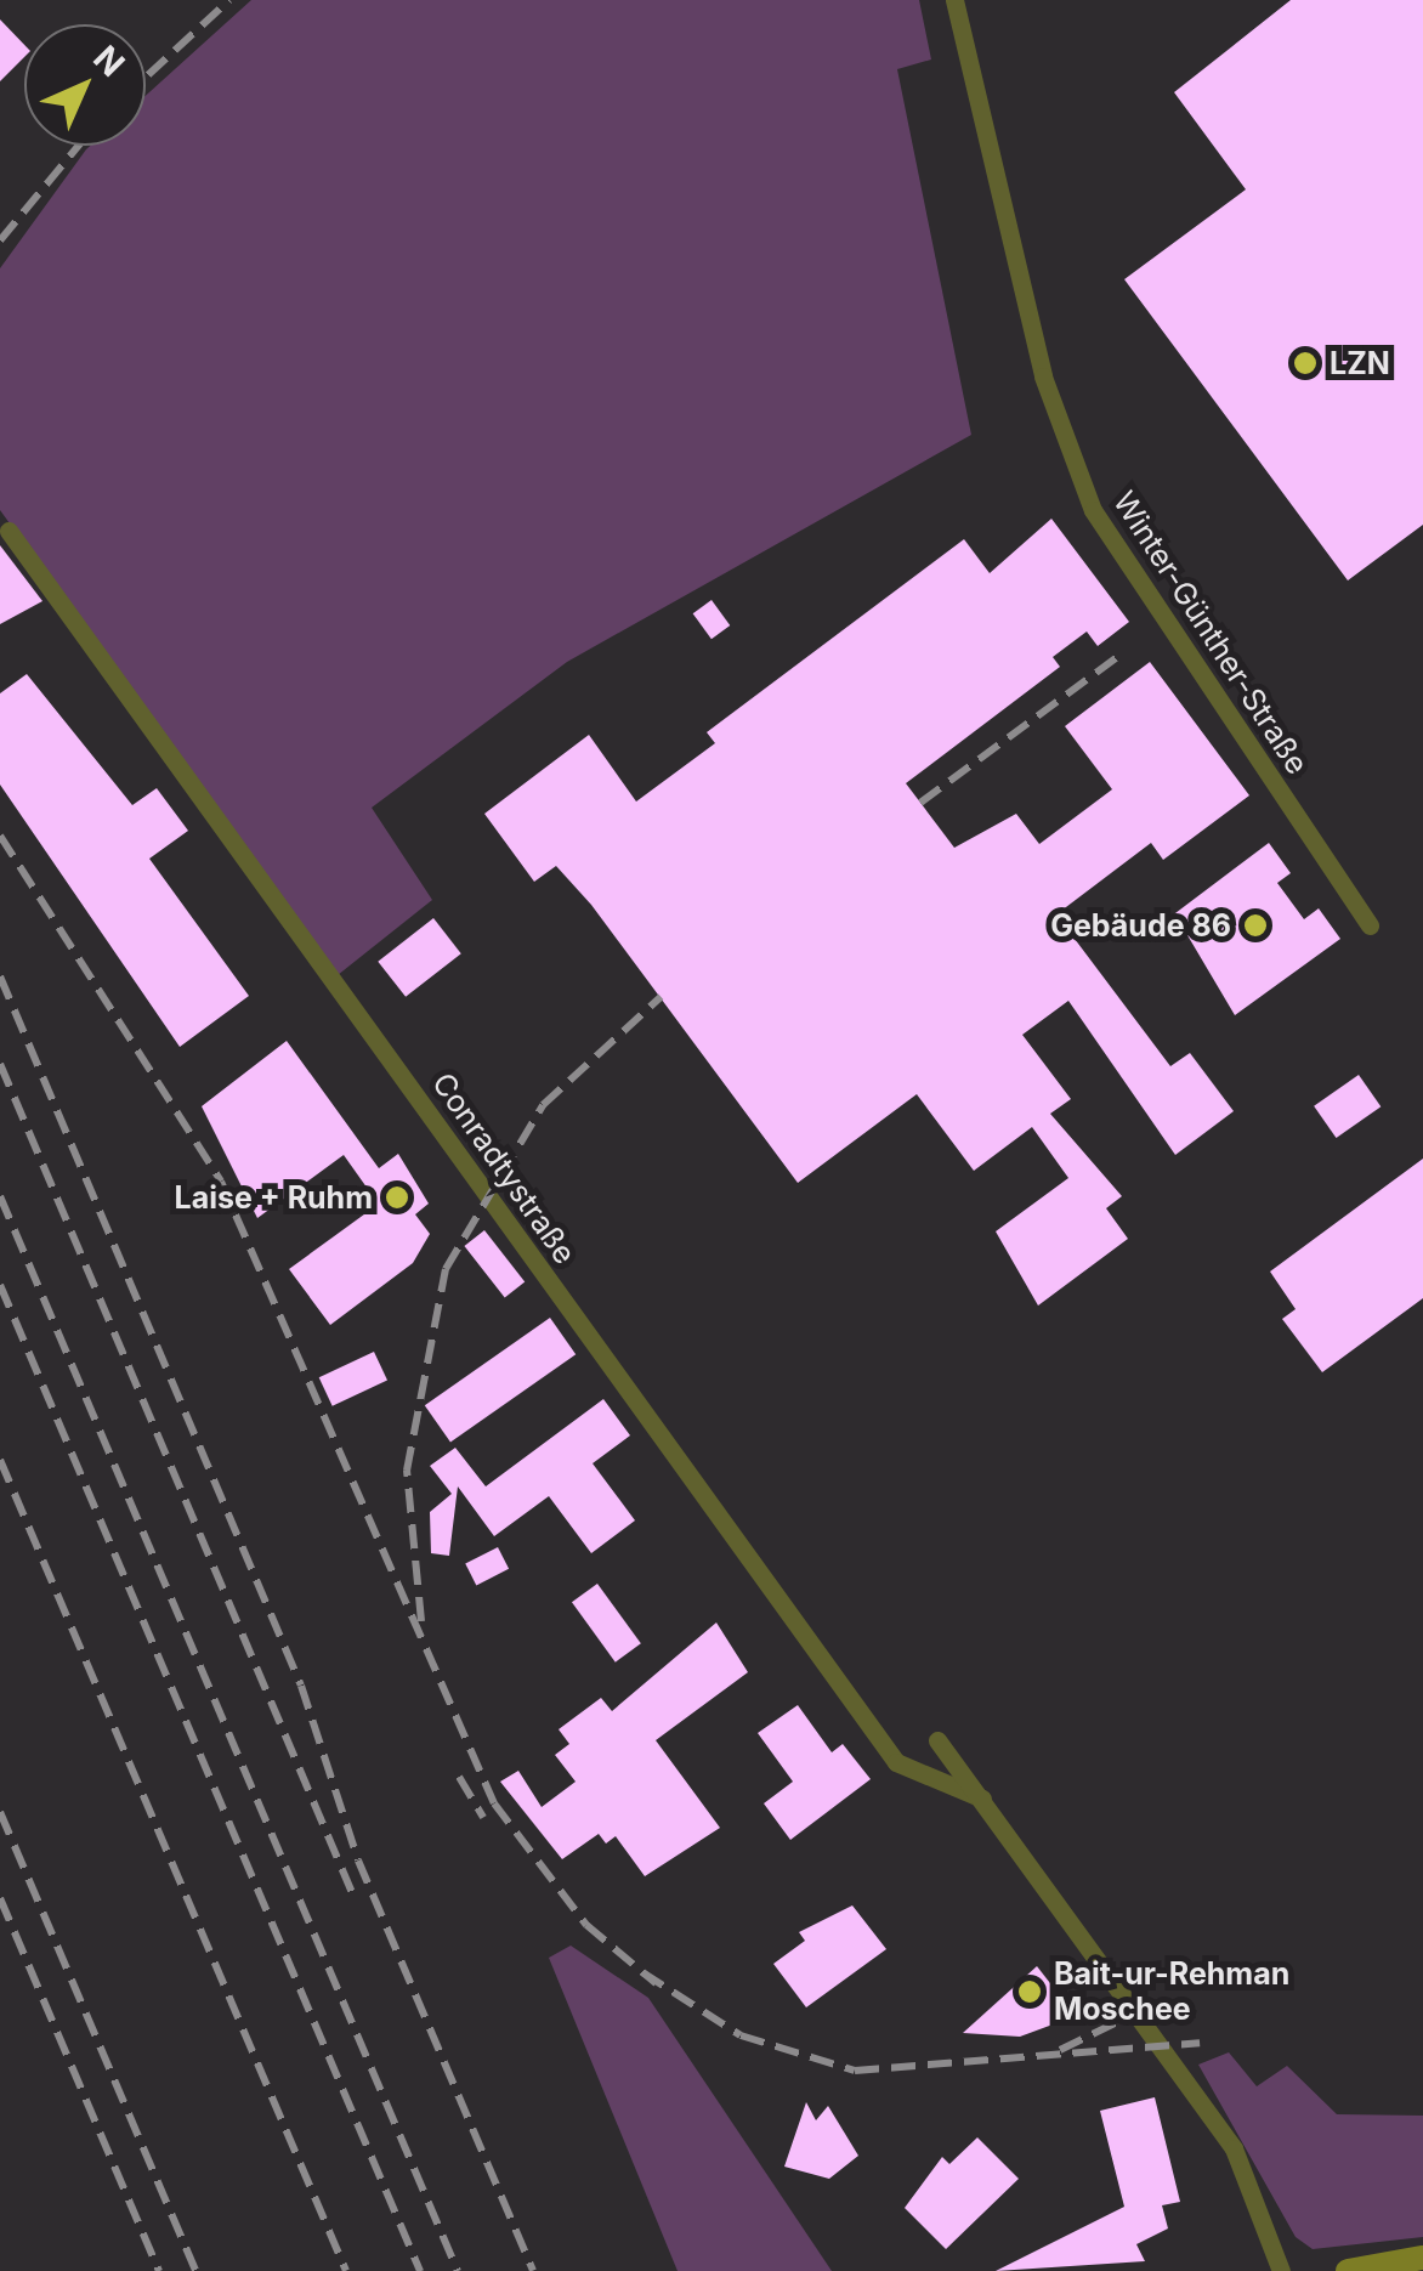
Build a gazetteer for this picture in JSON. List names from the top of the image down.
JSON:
{
  "streets": {
    "street": ["Winter-Günther-Straße", "Conradtystraße"]
  },
  "places": [
    "LZN",
    "Gebäude 86",
    "Laise + Ruhm",
    "Bait-ur-Rehman Moschee"
  ],
  "north": "top right"
}
